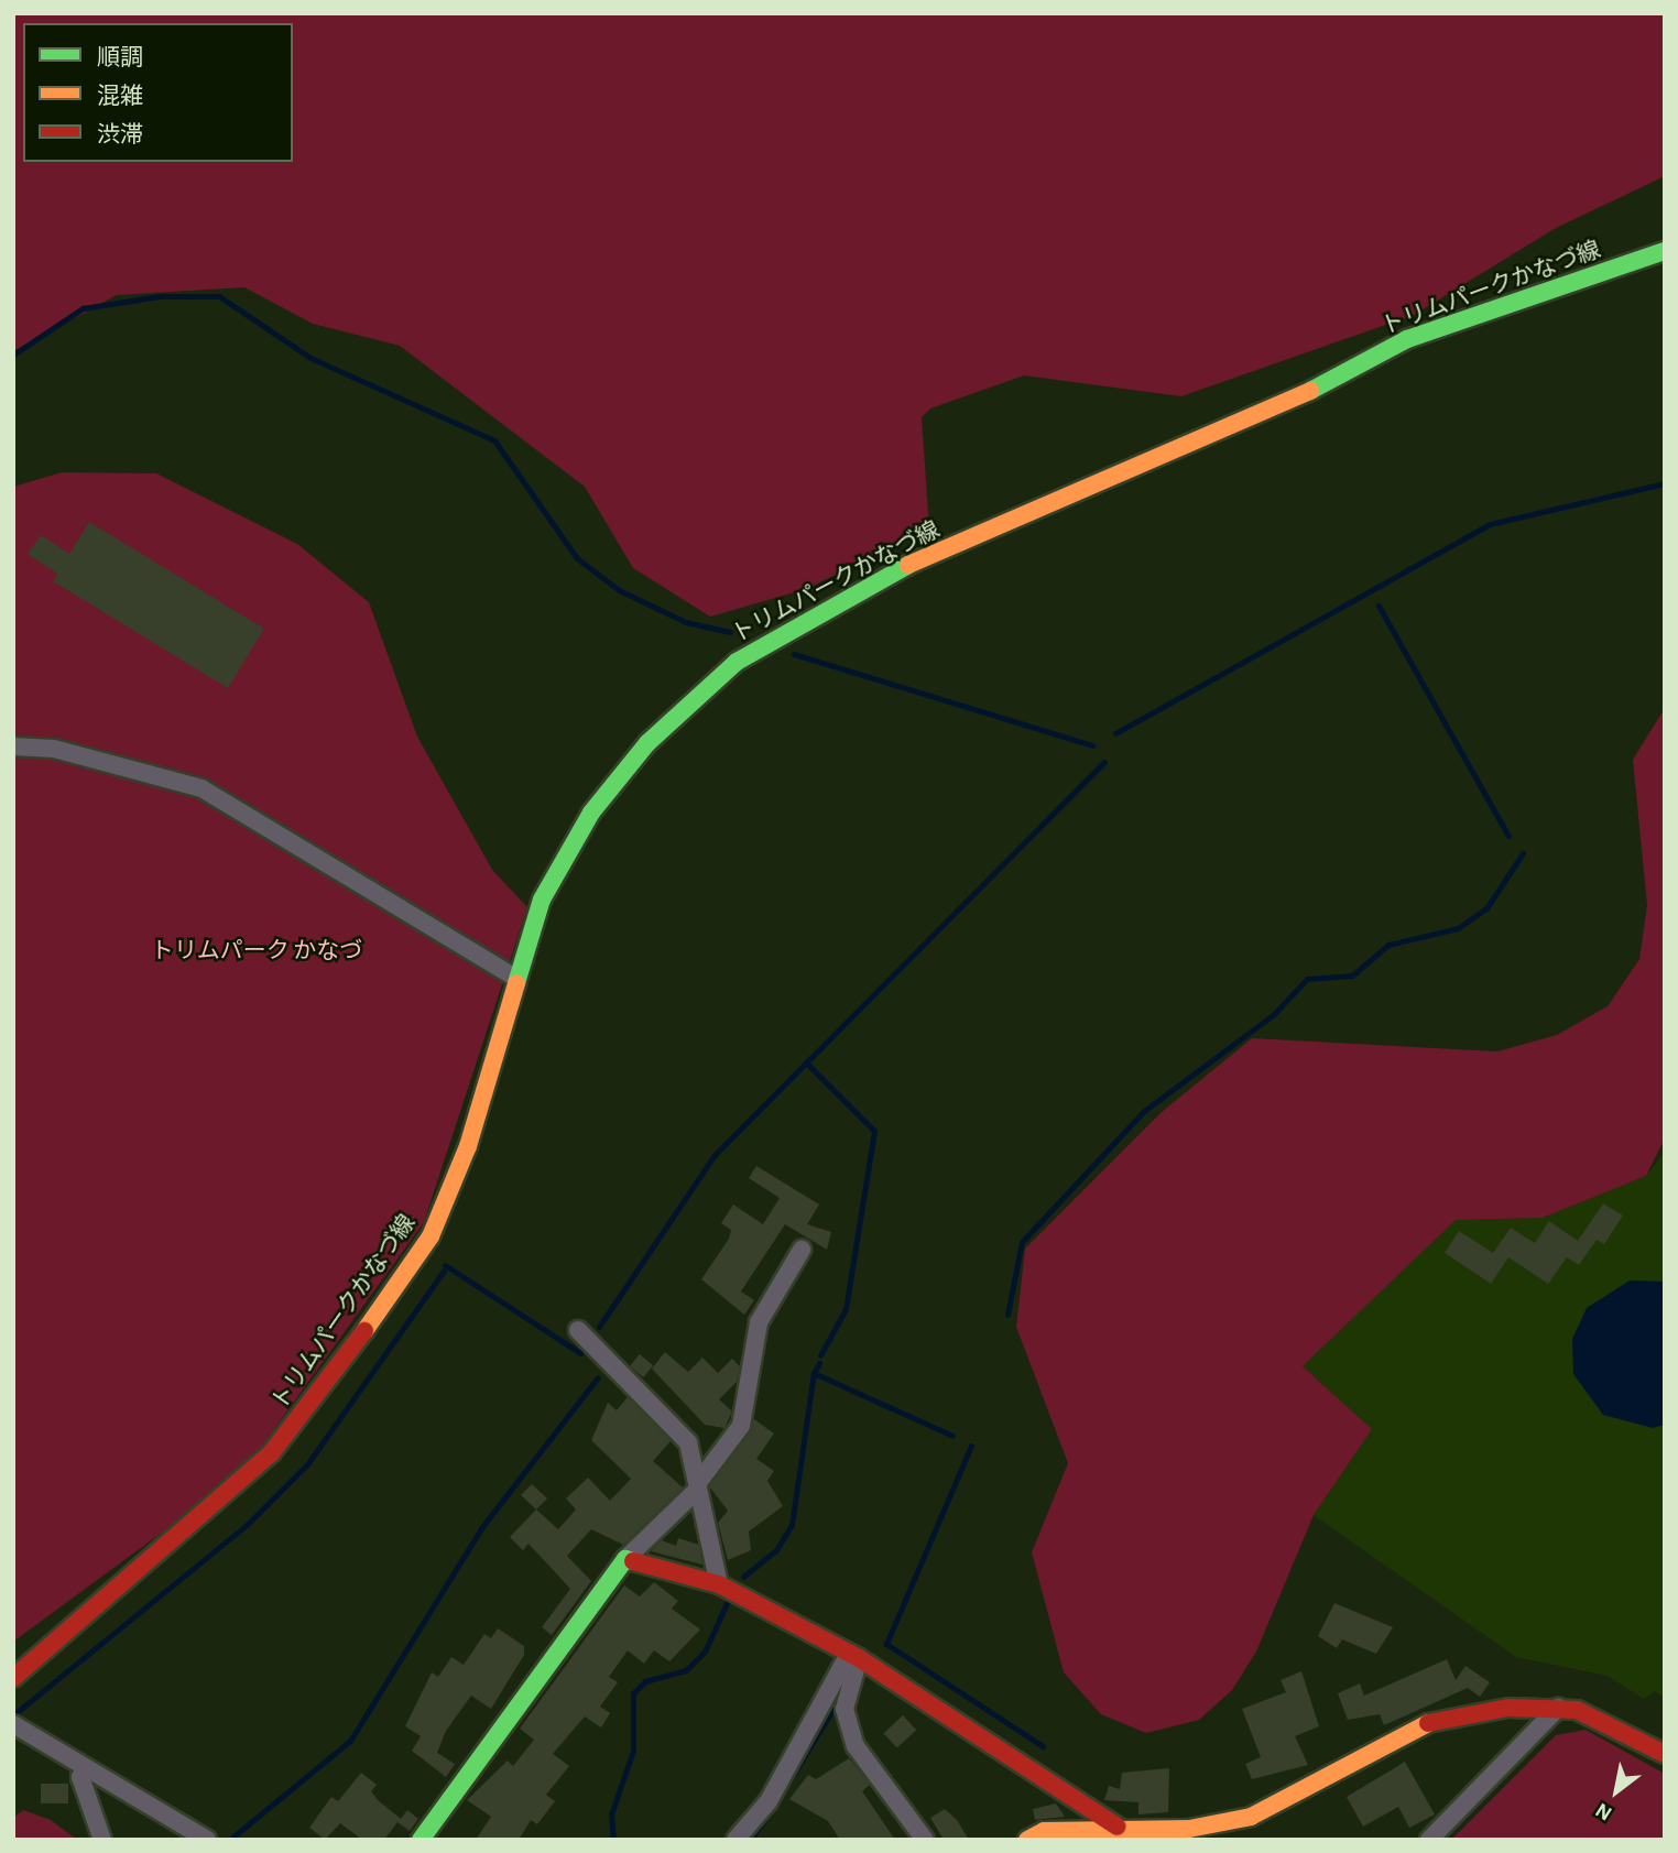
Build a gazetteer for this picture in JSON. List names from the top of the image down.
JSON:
{
  "streets": {
    "main road": ["トリムパークかなづ線"]
  },
  "parks": ["トリムパーク かなづ"],
  "legend": ["順調", "混雑", "渋滞"],
  "north": "bottom left"
}
